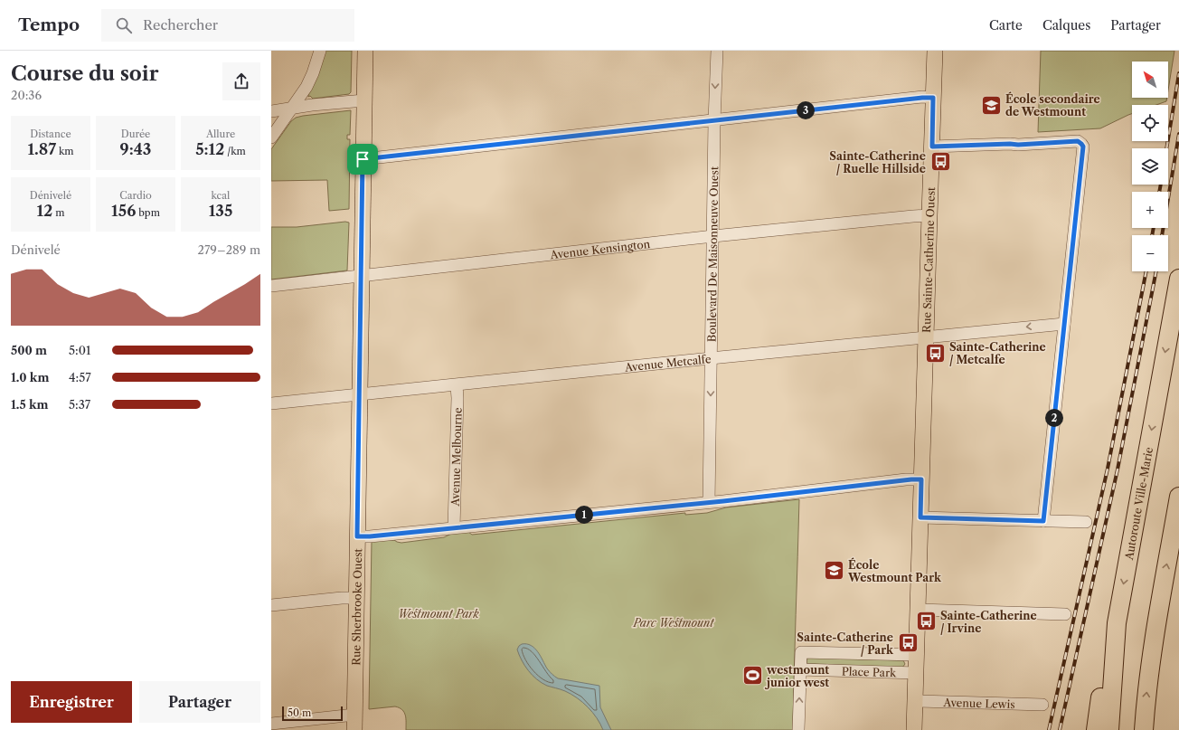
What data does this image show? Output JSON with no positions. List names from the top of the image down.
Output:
{
  "streets": {
    "highway": ["Autoroute Ville-Marie"],
    "main road": ["Rue Sainte-Catherine Ouest", "Rue Sherbrooke Ouest"],
    "street": [
      "Avenue Kensington",
      "Boulevard De Maisonneuve Ouest",
      "Avenue Metcalfe",
      "Avenue Melbourne",
      "Place Park",
      "Avenue Lewis"
    ]
  },
  "crossings": [
    ["Avenue Kensington", "Boulevard De Maisonneuve Ouest"],
    ["Avenue Kensington", "Rue Sainte-Catherine Ouest"],
    ["Avenue Kensington", "Rue Sherbrooke Ouest"],
    ["Boulevard De Maisonneuve Ouest", "Avenue Metcalfe"],
    ["Rue Sainte-Catherine Ouest", "Avenue Metcalfe"],
    ["Rue Sainte-Catherine Ouest", "Place Park"],
    ["Rue Sainte-Catherine Ouest", "Avenue Lewis"],
    ["Avenue Metcalfe", "Avenue Melbourne"],
    ["Avenue Metcalfe", "Rue Sherbrooke Ouest"]
  ],
  "one_way": ["Boulevard De Maisonneuve Ouest"],
  "parks": ["Westmount Park", "Parc Westmount"],
  "places": {
    "school or university": ["École secondaire de Westmount", "École Westmount Park"],
    "bus stop": [
      "Sainte-Catherine / Ruelle Hillside",
      "Sainte-Catherine / Metcalfe",
      "Sainte-Catherine / Irvine",
      "Sainte-Catherine / Park"
    ],
    "sports": ["westmount junior west"]
  },
  "scale_bar": "50 m",
  "north": "top left",
  "page": {
    "header": "Tempo",
    "search": "Rechercher",
    "nav": ["Carte", "Calques", "Partager"],
    "heading": ["Course du soir", "20:36"],
    "map_buttons": ["+", "−"],
    "pins": ["3", "2", "1"],
    "stats": [
      ["Distance", "1.87 km"],
      ["Durée", "9:43"],
      ["Allure", "5:12 /km"],
      ["Dénivelé", "12 m"],
      ["Cardio", "156 bpm"],
      ["kcal", "135"]
    ],
    "chart": ["Dénivelé", "279–289 m"],
    "list": [
      {
        "name": "500 m",
        "note": "5:01"
      },
      {
        "name": "1.0 km",
        "note": "4:57"
      },
      {
        "name": "1.5 km",
        "note": "5:37"
      }
    ],
    "buttons": ["Enregistrer", "Partager"],
    "scale": "50 m"
  }
}
